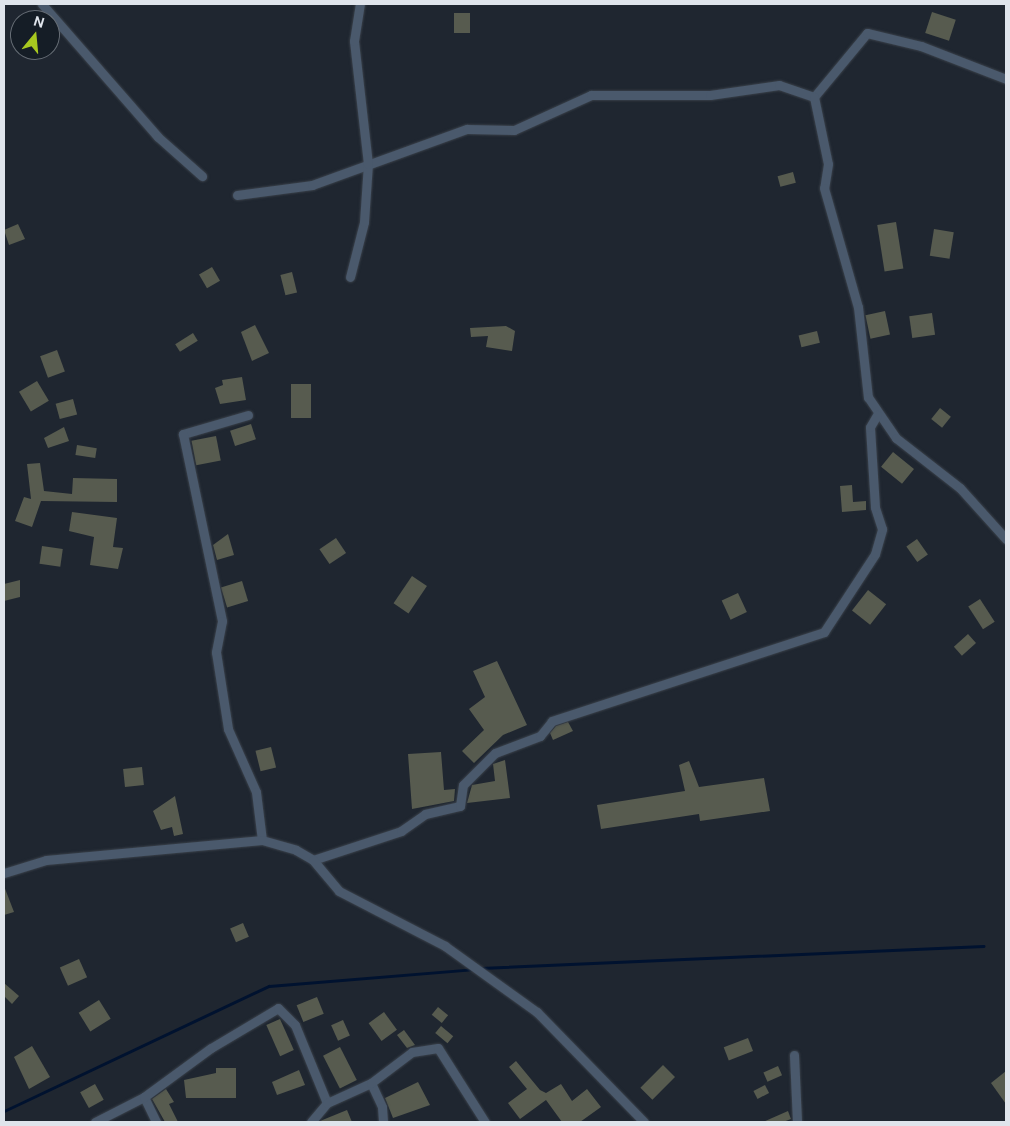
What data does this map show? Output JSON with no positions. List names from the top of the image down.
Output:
{
  "north": "top"
}
